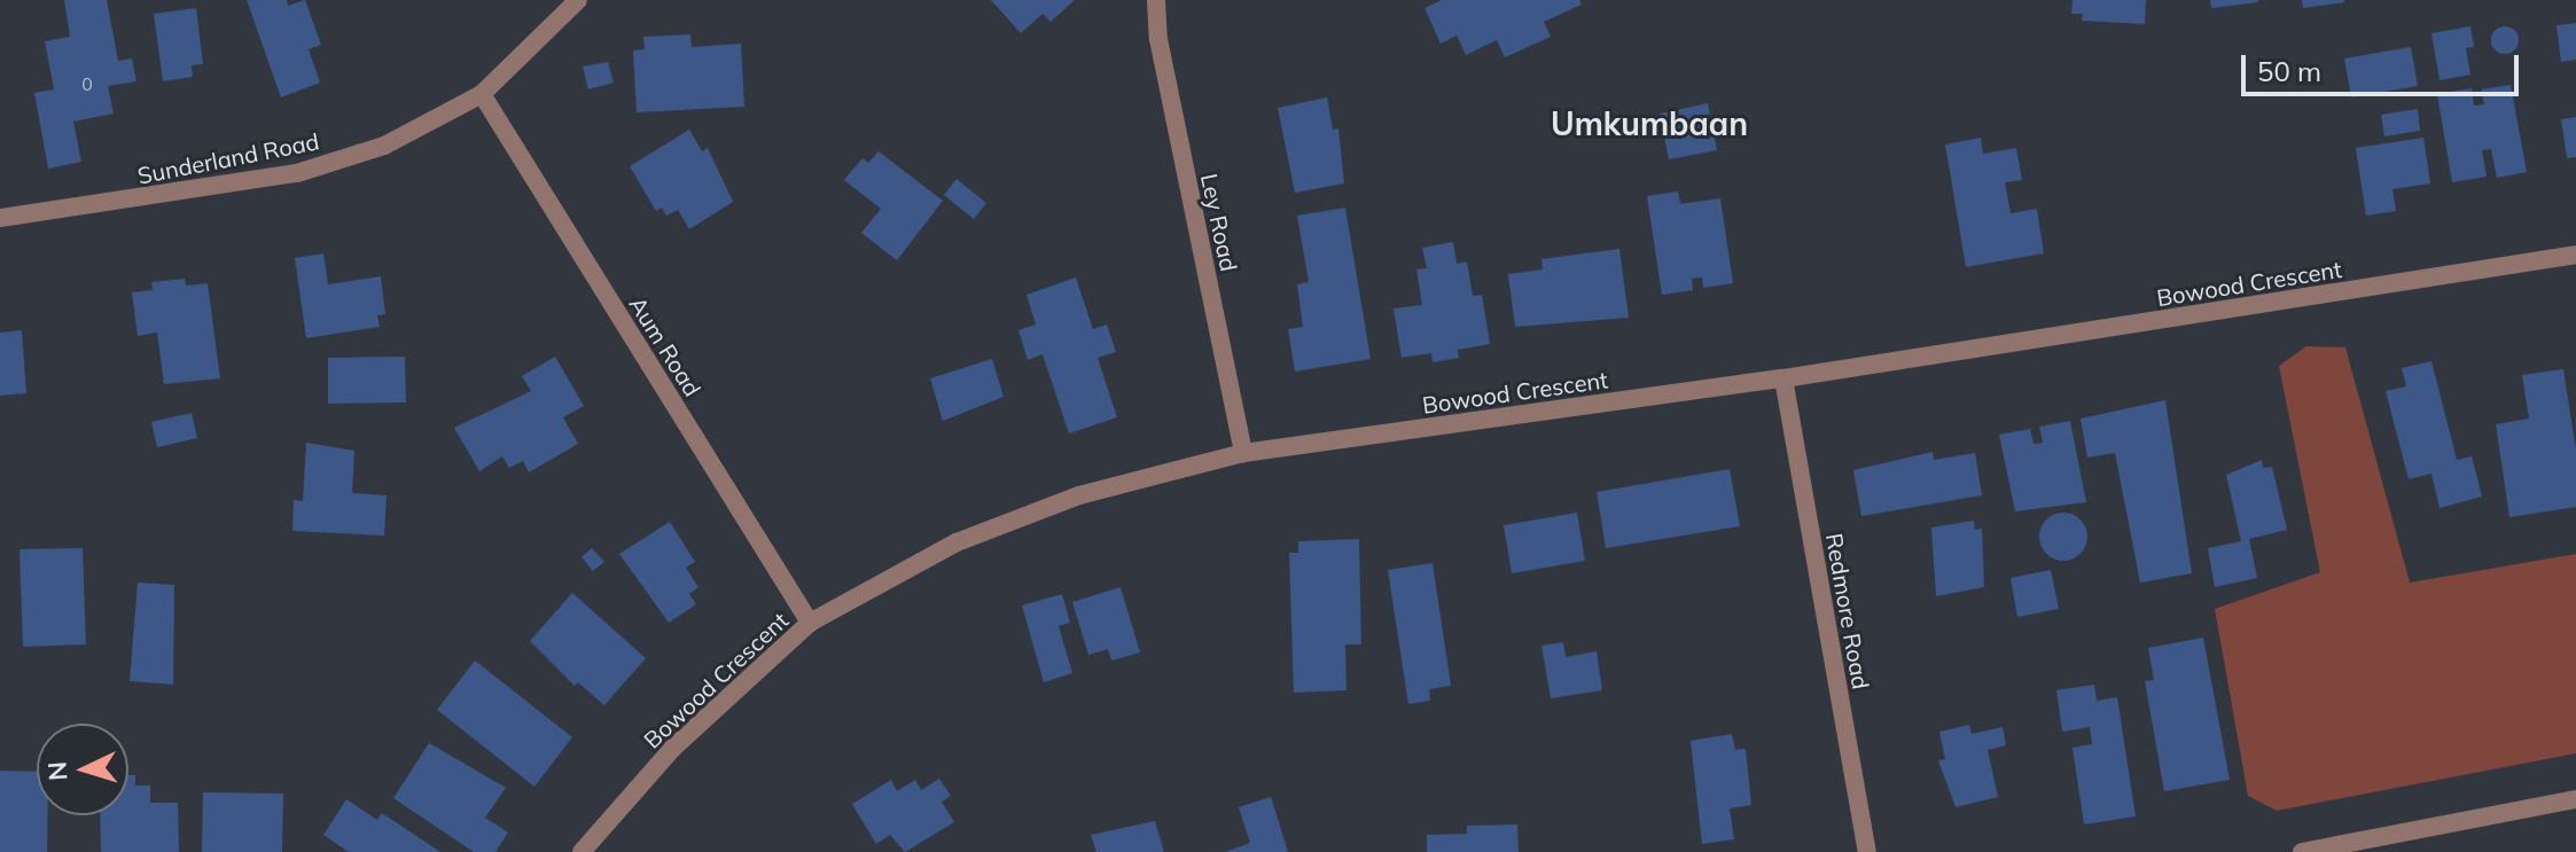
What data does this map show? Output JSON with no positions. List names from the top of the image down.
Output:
{
  "streets": {
    "street": [
      "Sunderland Road",
      "Ley Road",
      "Bowood Crescent",
      "Aum Road",
      "Redmore Road"
    ]
  },
  "crossings": [
    ["Sunderland Road", "Aum Road"],
    ["Ley Road", "Bowood Crescent"],
    ["Bowood Crescent", "Aum Road"],
    ["Bowood Crescent", "Redmore Road"]
  ],
  "districts": ["Umkumbaan"],
  "house_numbers": ["0"],
  "scale_bar": "50 m",
  "north": "left"
}
